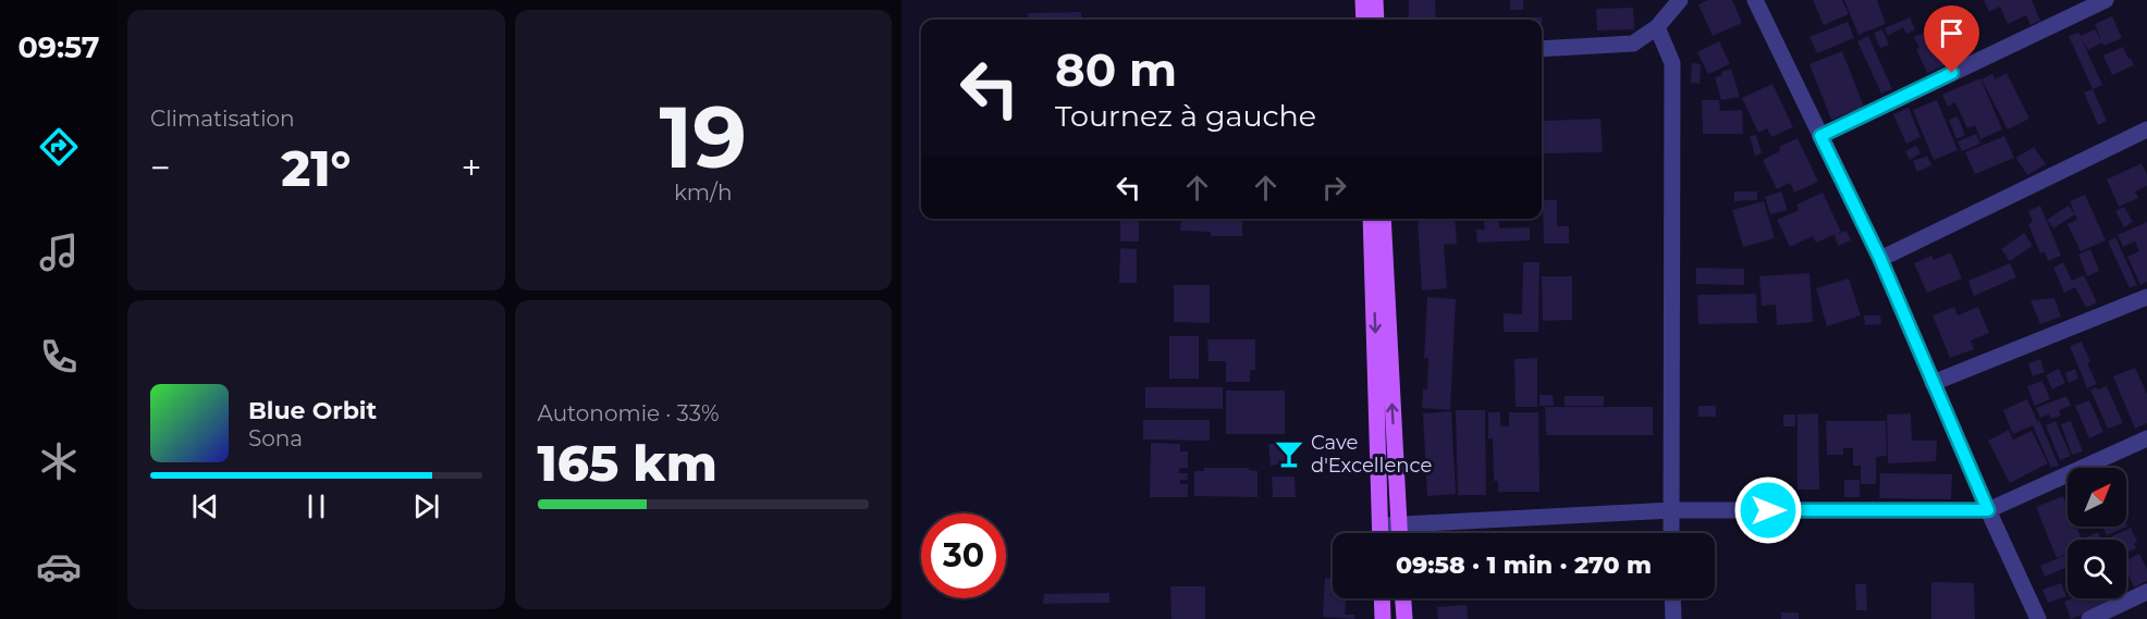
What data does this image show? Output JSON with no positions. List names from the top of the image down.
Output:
{
  "places": {
    "bar": ["Cave d'Excellence"]
  },
  "north": "top right",
  "page": {
    "tabs": "09:57",
    "tile": [
      "Climatisation",
      ["19", "km/h"],
      ["Autonomie · 33%", "165 km"]
    ],
    "turn": ["80 m", "Tournez à gauche"],
    "heat": ["−", "21°", "+"],
    "song": ["Blue Orbit", "Sona"],
    "limit": "30",
    "trip": "09:58 · 1 min · 270 m"
  }
}
